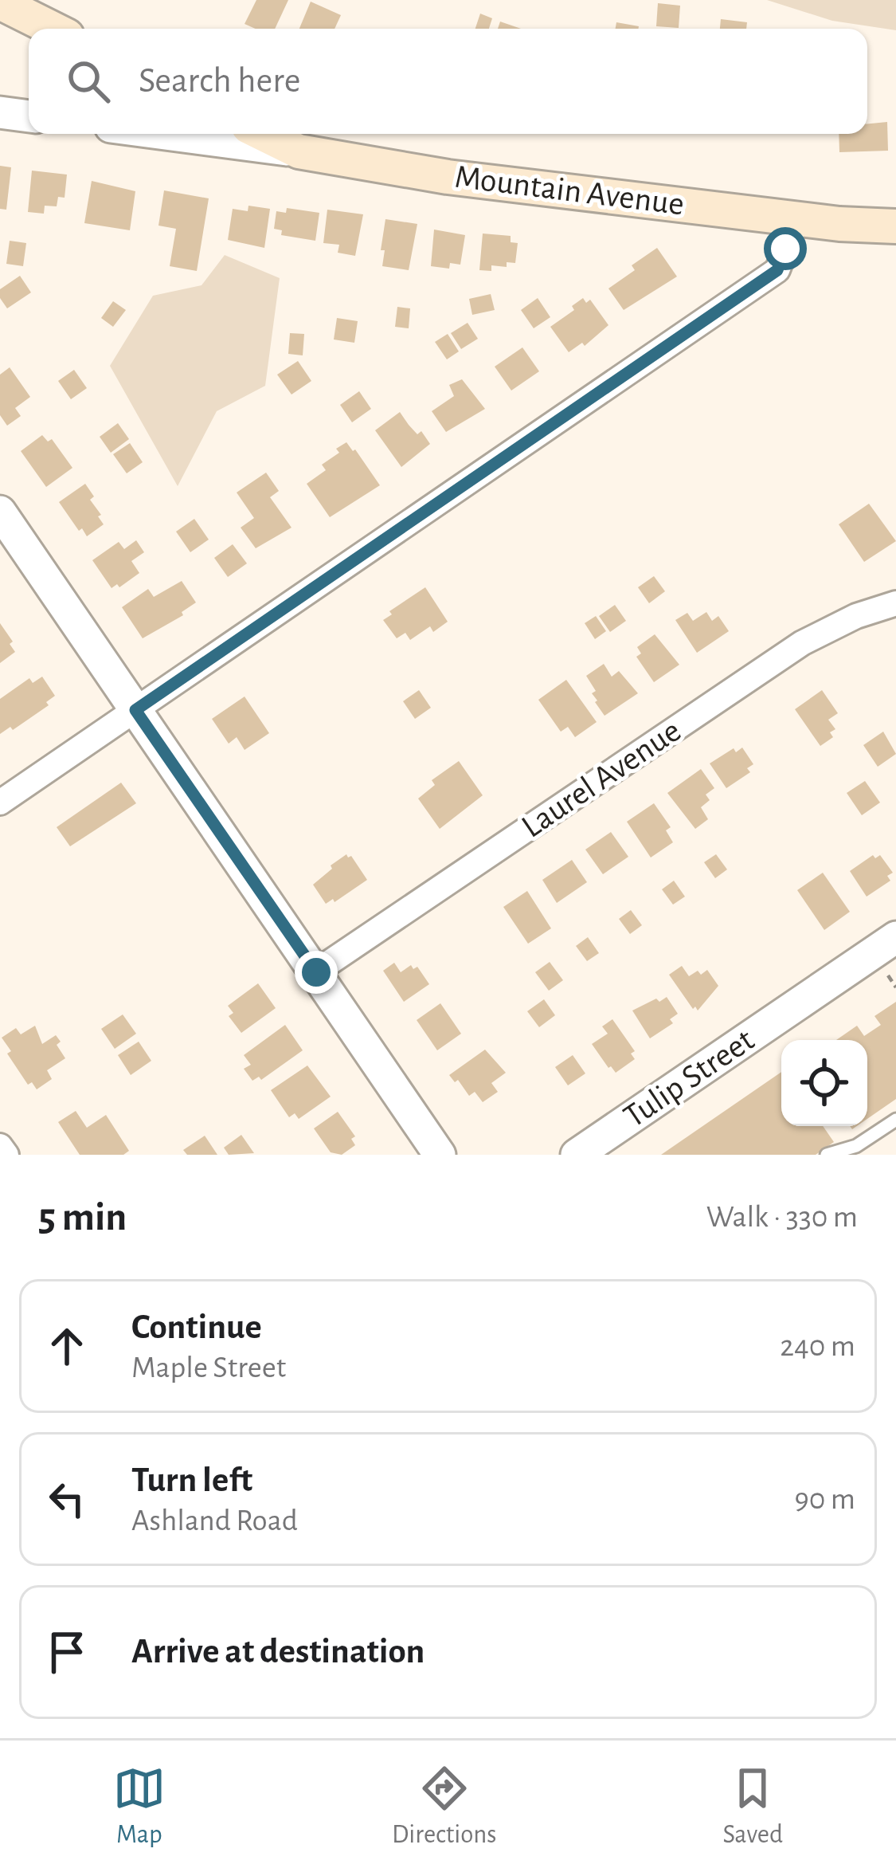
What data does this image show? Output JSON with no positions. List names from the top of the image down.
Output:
{
  "streets": {
    "main road": ["Mountain Avenue"],
    "street": ["Laurel Avenue", "Tulip Street"]
  },
  "page": {
    "search": "Search here",
    "heading": ["5 min", "Walk · 330 m"],
    "list": [
      ["Continue", "Maple Street", "240 m"],
      ["Turn left", "Ashland Road", "90 m"],
      "Arrive at destination"
    ],
    "nav": ["Map", "Directions", "Saved"]
  }
}
